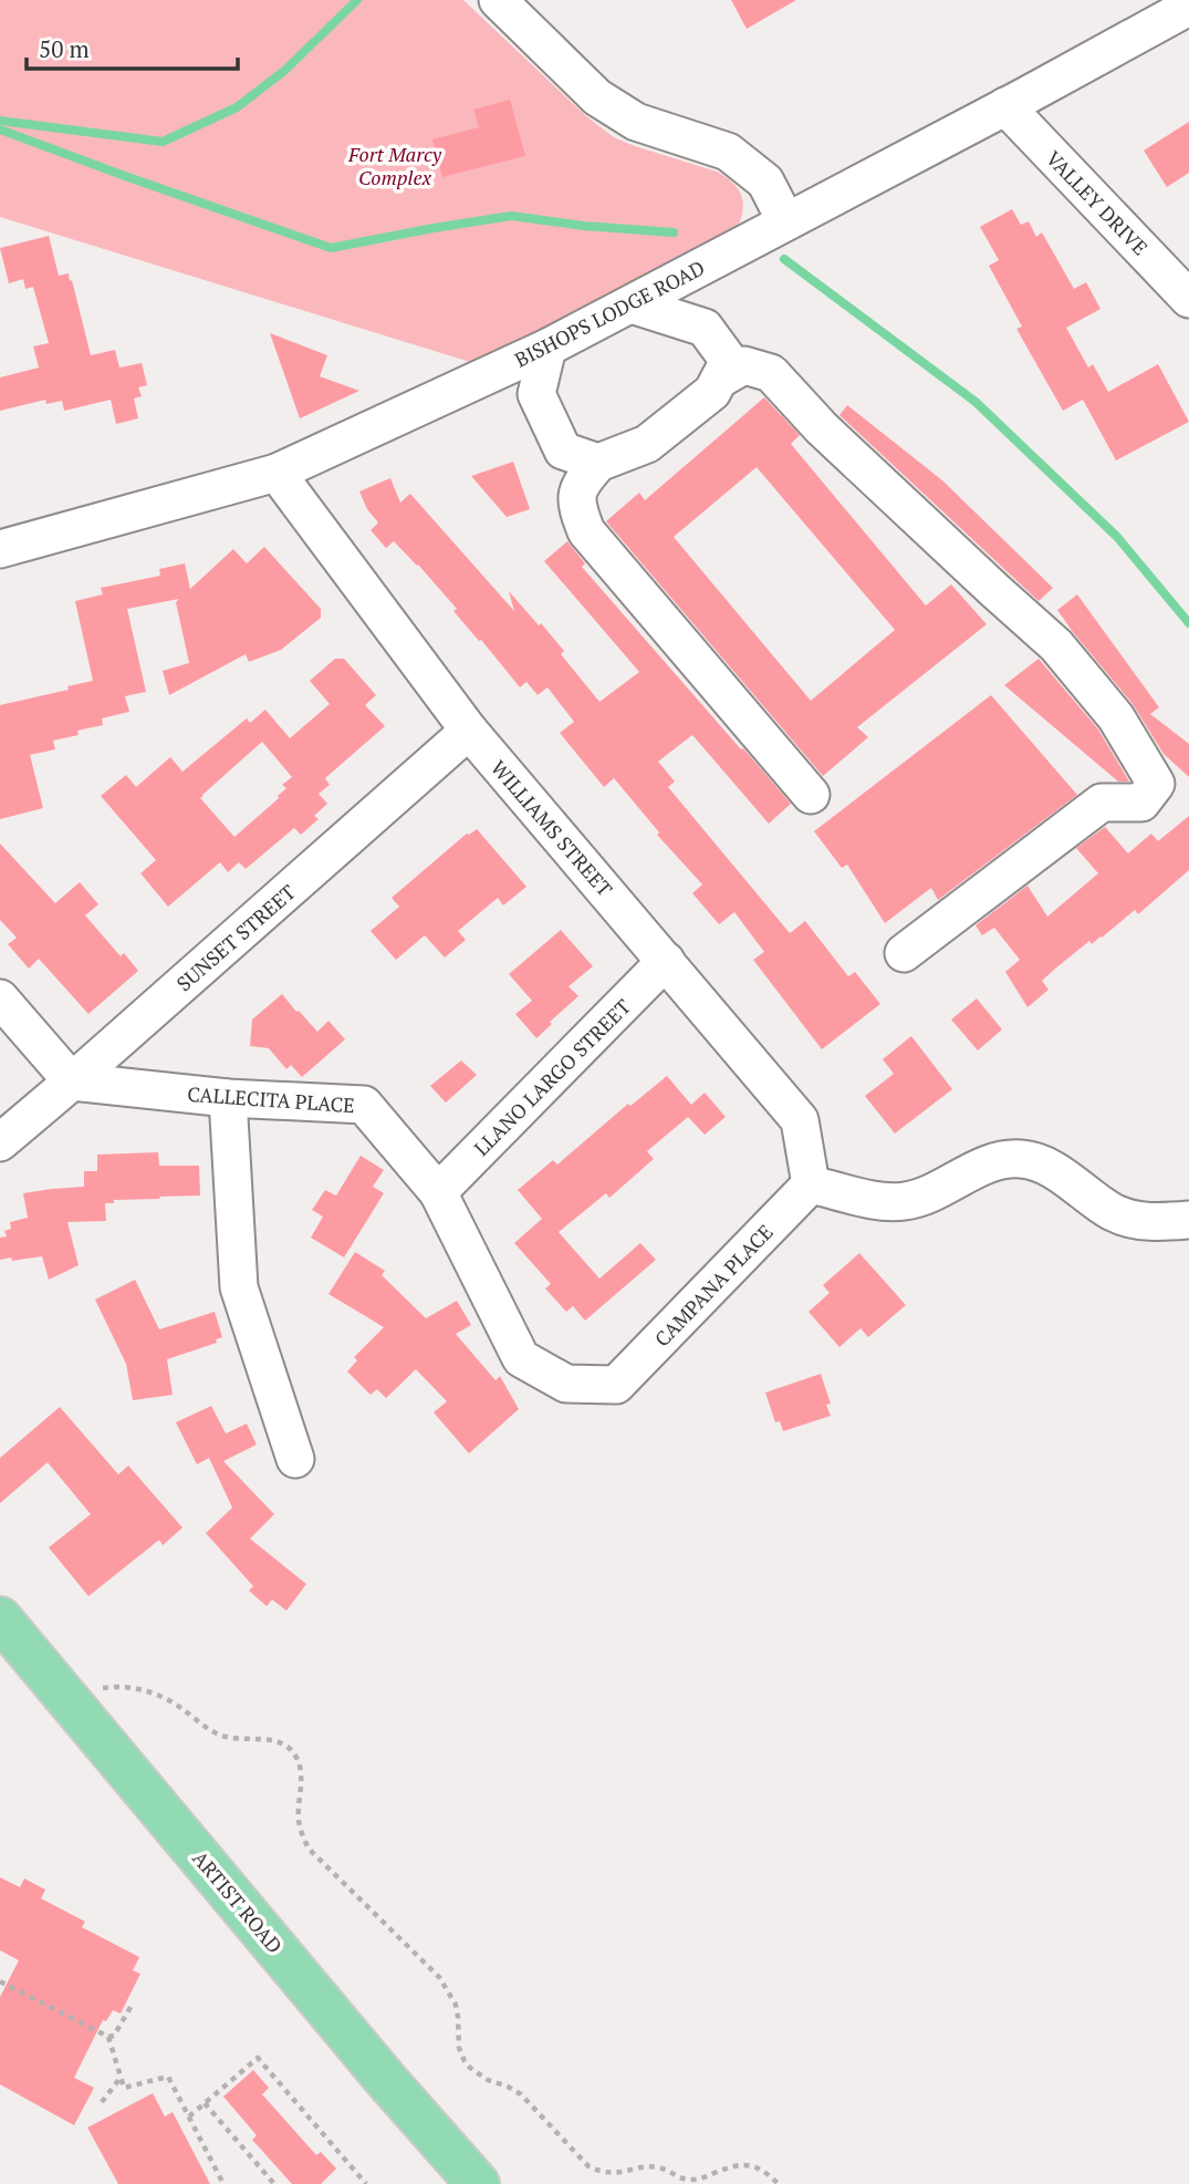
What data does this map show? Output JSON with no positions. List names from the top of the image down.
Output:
{
  "streets": {
    "main road": ["ARTIST ROAD"],
    "street": [
      "VALLEY DRIVE",
      "BISHOPS LODGE ROAD",
      "WILLIAMS STREET",
      "SUNSET STREET",
      "LLANO LARGO STREET",
      "CALLECITA PLACE",
      "CAMPANA PLACE"
    ]
  },
  "crossings": [
    ["VALLEY DRIVE", "BISHOPS LODGE ROAD"],
    ["BISHOPS LODGE ROAD", "WILLIAMS STREET"],
    ["WILLIAMS STREET", "SUNSET STREET"],
    ["WILLIAMS STREET", "LLANO LARGO STREET"],
    ["WILLIAMS STREET", "CAMPANA PLACE"],
    ["SUNSET STREET", "CALLECITA PLACE"],
    ["LLANO LARGO STREET", "CALLECITA PLACE"],
    ["CALLECITA PLACE", "CAMPANA PLACE"]
  ],
  "parks": ["Fort Marcy Complex"],
  "scale_bar": "50 m"
}
